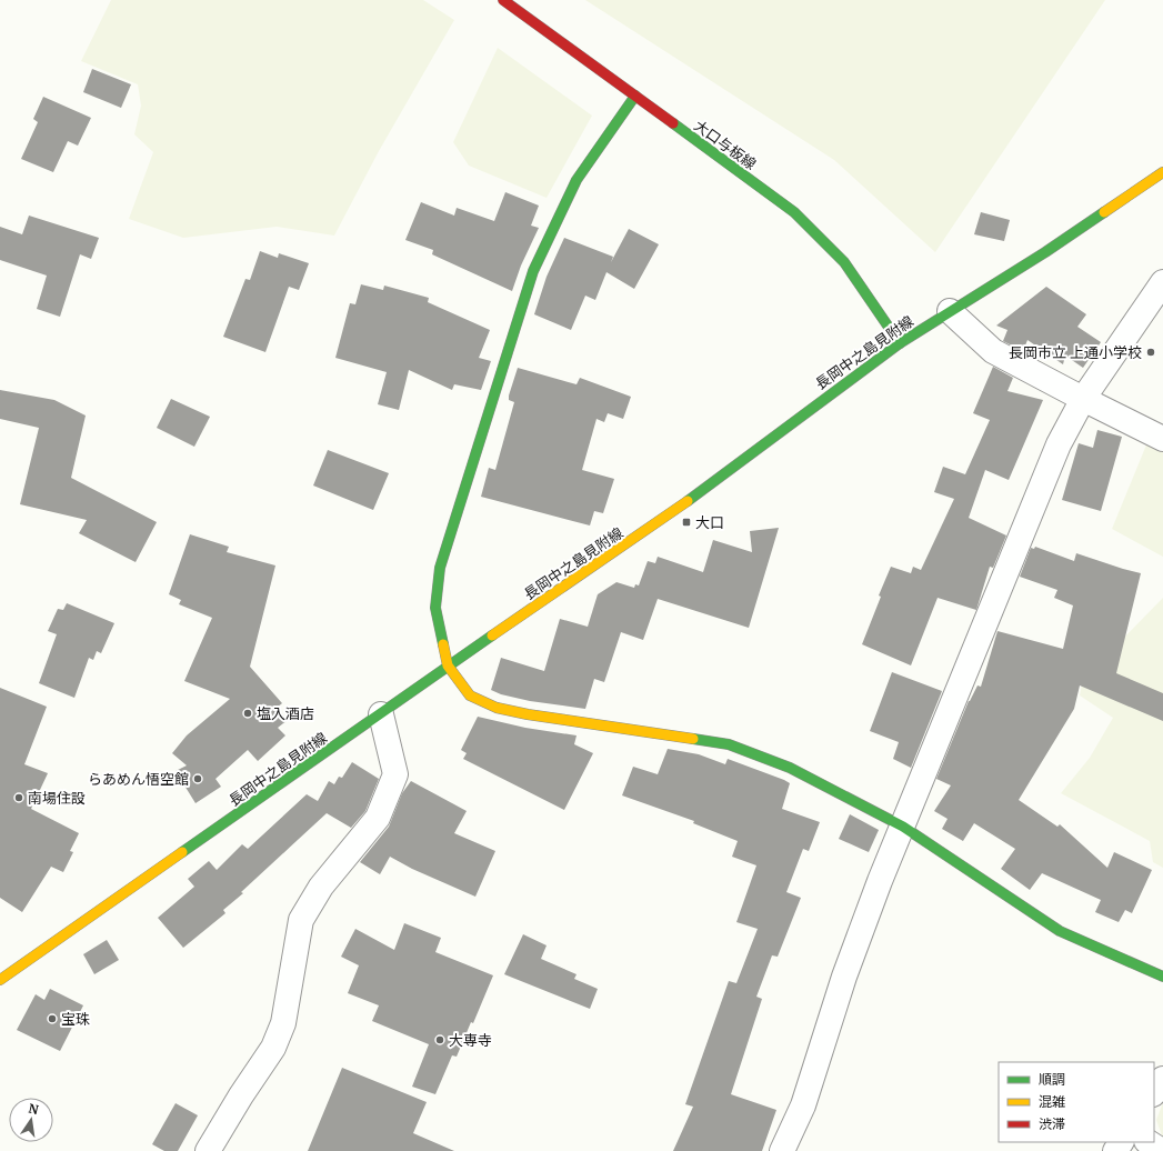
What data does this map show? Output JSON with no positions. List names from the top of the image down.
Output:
{
  "streets": {
    "main road": ["大口与板線", "長岡中之島見附線"]
  },
  "crossings": [
    ["大口与板線", "長岡中之島見附線"]
  ],
  "places": {
    "other": [
      "長岡市立 上通小学校",
      "塩入酒店",
      "らあめん悟空館",
      "南場住設",
      "宝珠",
      "大専寺"
    ],
    "transit": ["大口"]
  },
  "legend": ["順調", "混雑", "渋滞"],
  "north": "top"
}
